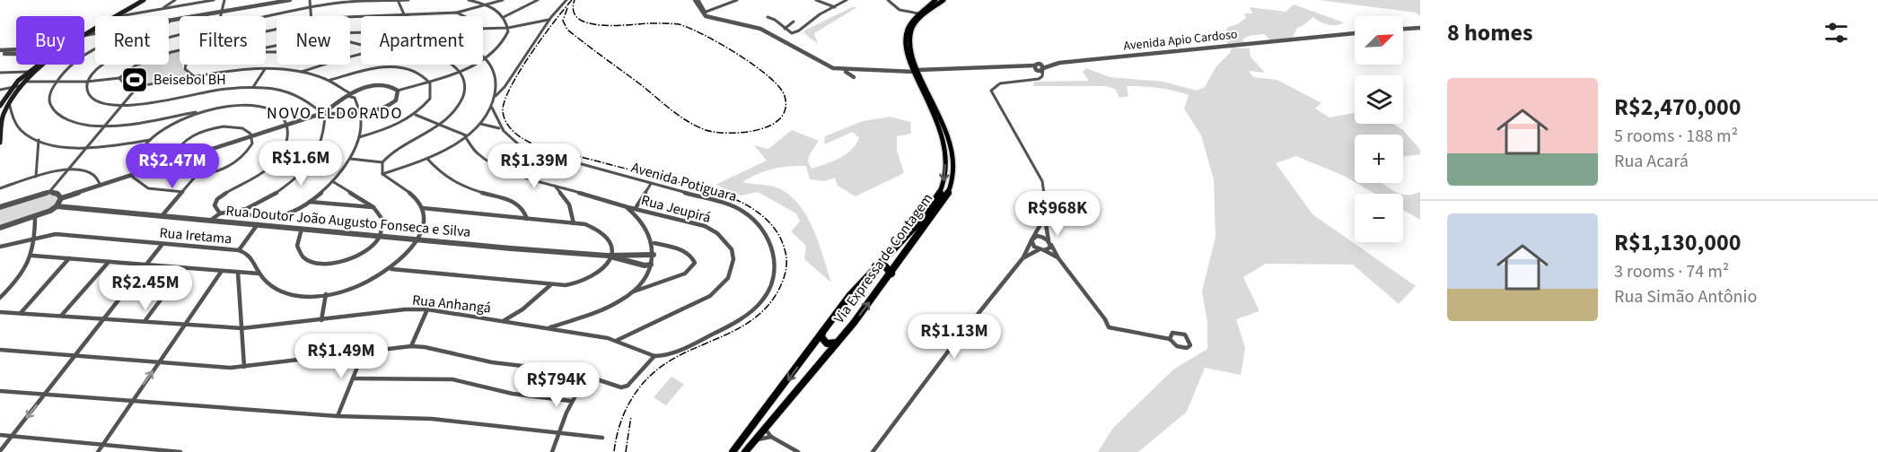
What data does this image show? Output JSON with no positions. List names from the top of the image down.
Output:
{
  "streets": {
    "highway": ["Via Expressa de Contagem"],
    "street": [
      "Avenida Apio Cardoso",
      "Avenida Potiguara",
      "Rua Jeupirá",
      "Rua Doutor João Augusto Fonseca e Silva",
      "Rua Iretama",
      "Rua Anhangá"
    ]
  },
  "crossings": [
    ["Avenida Apio Cardoso", "Via Expressa de Contagem"],
    ["Avenida Potiguara", "Rua Anhangá"],
    ["Rua Jeupirá", "Rua Anhangá"],
    ["Rua Doutor João Augusto Fonseca e Silva", "Rua Iretama"]
  ],
  "districts": ["NOVO ELDORADO"],
  "places": {
    "sports": ["Beisebol BH"]
  },
  "north": "top right",
  "page": {
    "heading": "8 homes",
    "map_buttons": ["+", "−"],
    "chip": [
      "Buy",
      "Rent",
      "Filters",
      "New",
      "Apartment"
    ],
    "list": [
      {
        "name": "R$2,470,000",
        "note": "5 rooms · 188 m² · Rua Acará"
      },
      {
        "name": "R$1,130,000",
        "note": "3 rooms · 74 m² · Rua Simão Antônio"
      }
    ],
    "price": [
      "R$1.6M",
      "R$2.47M",
      "R$1.39M",
      "R$968K",
      "R$2.45M",
      "R$1.13M",
      "R$1.49M",
      "R$794K"
    ]
  }
}
